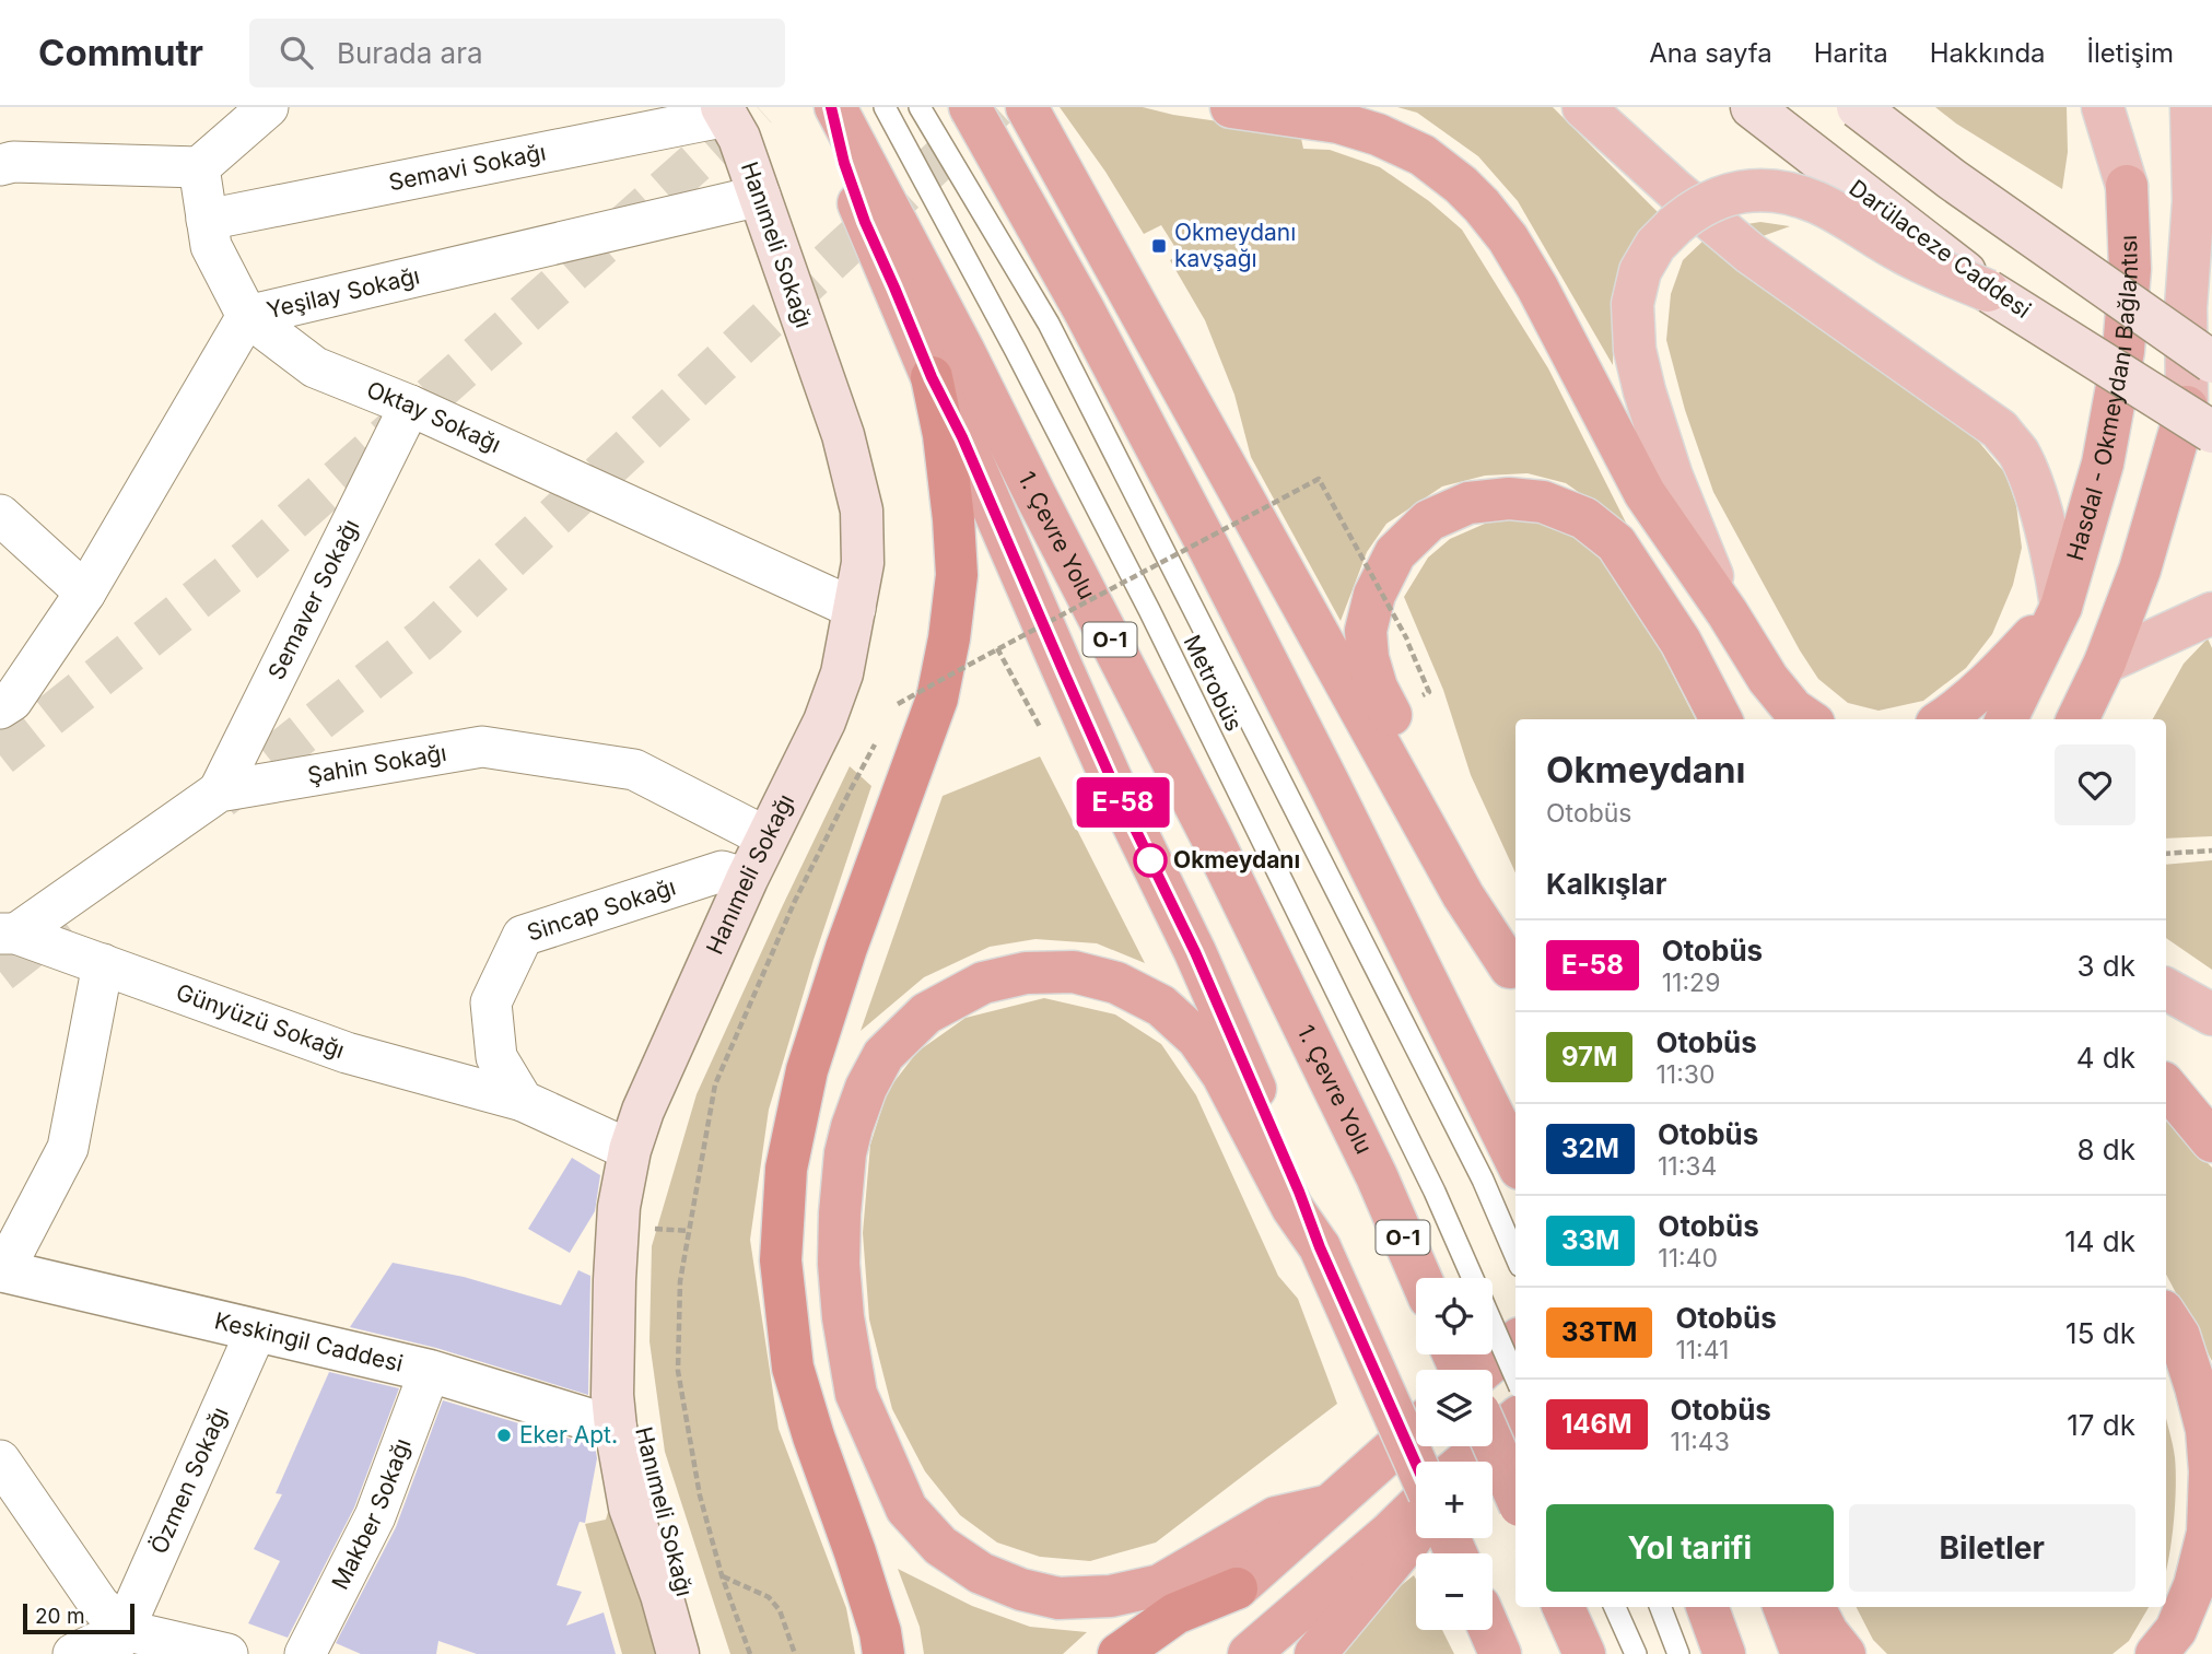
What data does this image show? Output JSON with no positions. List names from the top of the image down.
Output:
{
  "streets": {
    "highway": ["Hasdal - Okmeydanı Bağlantısı", "1. Çevre Yolu", "O-1"],
    "main road": ["Hanımeli Sokağı", "Darülaceze Caddesi"],
    "street": [
      "Semavi Sokağı",
      "Yeşilay Sokağı",
      "Oktay Sokağı",
      "Semaver Sokağı",
      "Şahin Sokağı",
      "Sincap Sokağı",
      "Günyüzü Sokağı",
      "Keskingil Caddesi",
      "Özmen Sokağı",
      "Makber Sokağı"
    ],
    "lane": ["Metrobüs"]
  },
  "crossings": [
    ["Semavi Sokağı", "Hanımeli Sokağı"],
    ["Semavi Sokağı", "Oktay Sokağı"],
    ["Hanımeli Sokağı", "Yeşilay Sokağı"],
    ["Hanımeli Sokağı", "Oktay Sokağı"],
    ["Hanımeli Sokağı", "Şahin Sokağı"],
    ["Hanımeli Sokağı", "Sincap Sokağı"],
    ["Hanımeli Sokağı", "Keskingil Caddesi"],
    ["Yeşilay Sokağı", "Oktay Sokağı"],
    ["Oktay Sokağı", "Semaver Sokağı"],
    ["Semaver Sokağı", "Şahin Sokağı"],
    ["Şahin Sokağı", "Günyüzü Sokağı"],
    ["Sincap Sokağı", "Günyüzü Sokağı"],
    ["Keskingil Caddesi", "Özmen Sokağı"],
    ["Keskingil Caddesi", "Makber Sokağı"]
  ],
  "places": {
    "transit": ["Okmeydanı kavşağı"],
    "other": ["Okmeydanı", "Eker Apt."]
  },
  "lines": ["bus line E-58"],
  "scale_bar": "20 m",
  "page": {
    "header": "Commutr",
    "search": "Burada ara",
    "nav": [
      "Ana sayfa",
      "Harita",
      "Hakkında",
      "İletişim"
    ],
    "on_map": "E-58",
    "heading": [
      ["Okmeydanı", "Otobüs"],
      "Kalkışlar"
    ],
    "list": [
      {
        "mark": "E-58",
        "name": "Otobüs",
        "note": "11:29",
        "value": "3 dk"
      },
      {
        "mark": "97M",
        "name": "Otobüs",
        "note": "11:30",
        "value": "4 dk"
      },
      {
        "mark": "32M",
        "name": "Otobüs",
        "note": "11:34",
        "value": "8 dk"
      },
      {
        "mark": "33M",
        "name": "Otobüs",
        "note": "11:40",
        "value": "14 dk"
      },
      {
        "mark": "33TM",
        "name": "Otobüs",
        "note": "11:41",
        "value": "15 dk"
      },
      {
        "mark": "146M",
        "name": "Otobüs",
        "note": "11:43",
        "value": "17 dk"
      }
    ],
    "map_buttons": ["+", "−"],
    "buttons": ["Yol tarifi", "Biletler"],
    "scale": "20 m"
  }
}
